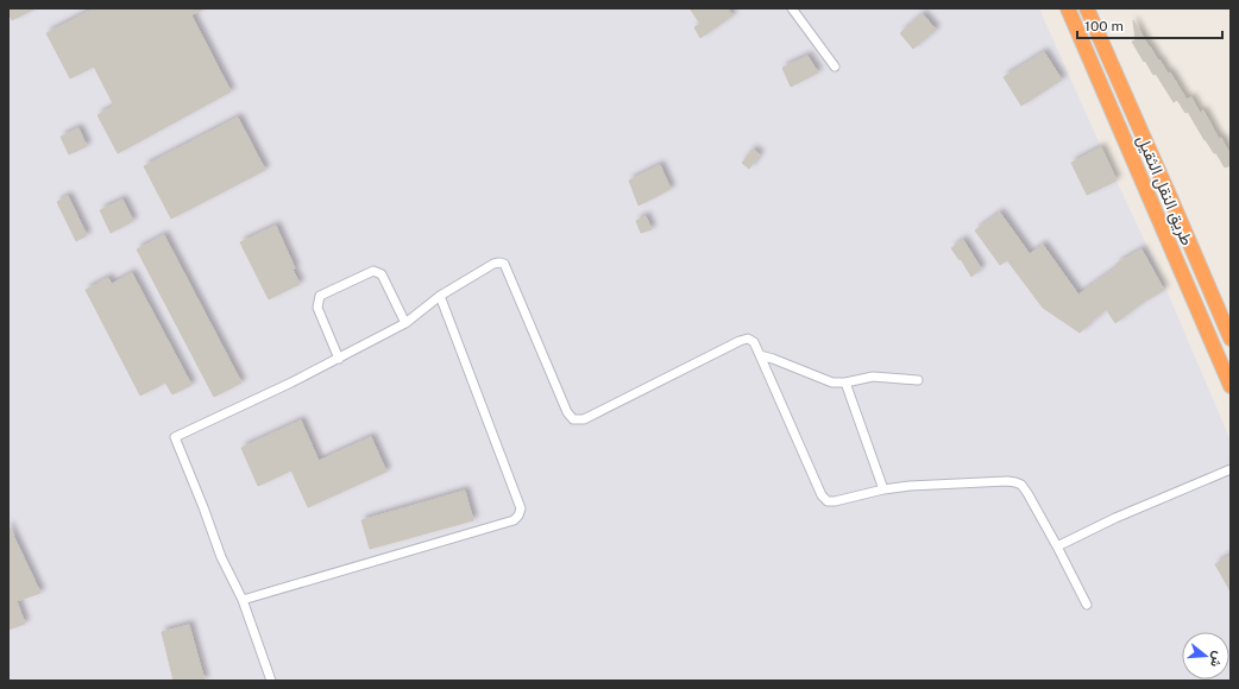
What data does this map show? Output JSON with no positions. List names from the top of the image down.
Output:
{
  "streets": {
    "highway": ["طريق النقل الثقيل"]
  },
  "scale_bar": "100 m",
  "north": "right"
}
